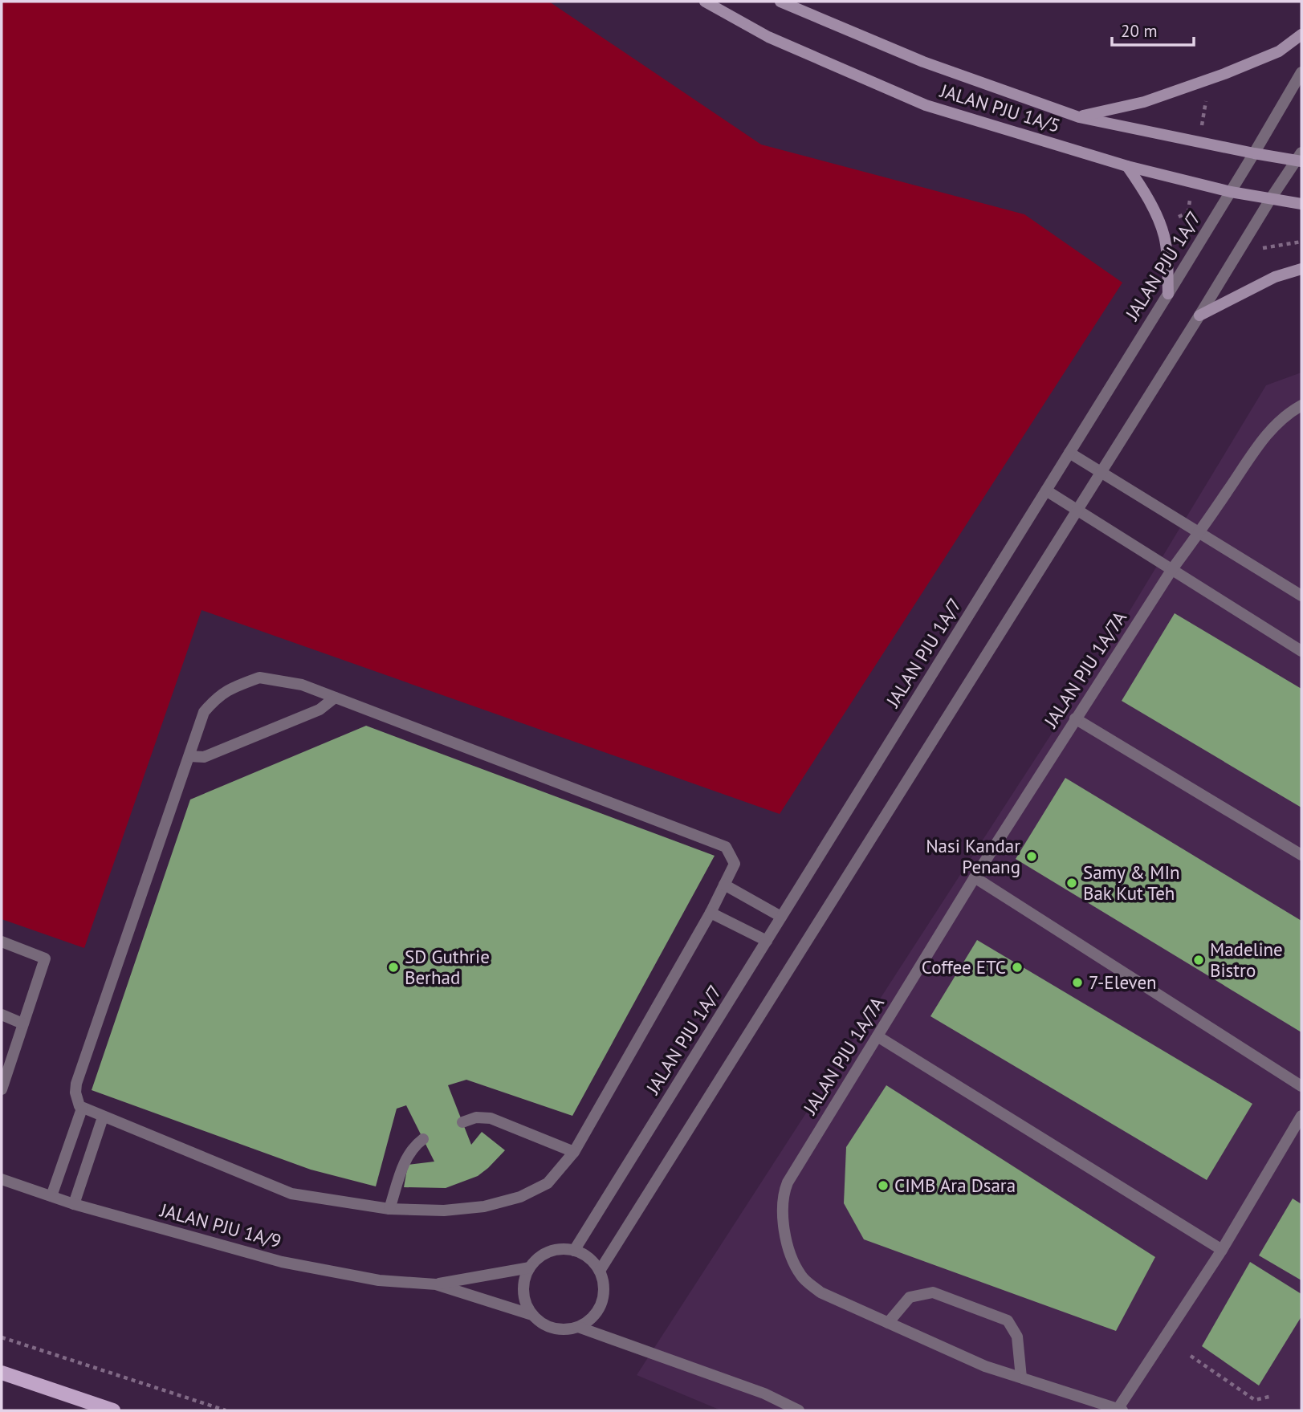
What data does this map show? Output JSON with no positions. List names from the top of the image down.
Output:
{
  "streets": {
    "street": [
      "JALAN PJU 1A/5",
      "JALAN PJU 1A/7",
      "JALAN PJU 1A/7A",
      "JALAN PJU 1A/9"
    ]
  },
  "crossings": [
    ["JALAN PJU 1A/5", "JALAN PJU 1A/7"],
    ["JALAN PJU 1A/7", "JALAN PJU 1A/9"]
  ],
  "places": [
    "Nasi Kandar Penang",
    "Samy & MIn Bak Kut Teh",
    "Madeline Bistro",
    "SD Guthrie Berhad",
    "Coffee ETC",
    "7-Eleven",
    "CIMB Ara Dsara"
  ],
  "scale_bar": "20 m"
}
